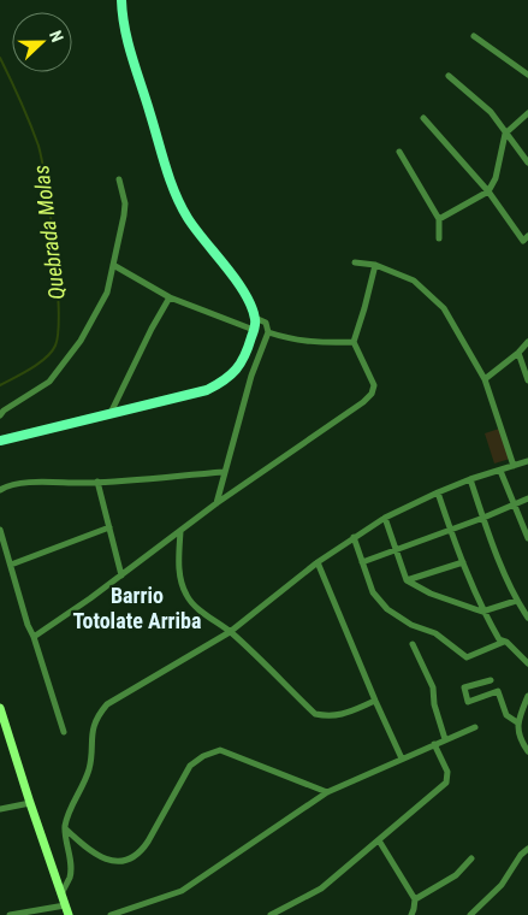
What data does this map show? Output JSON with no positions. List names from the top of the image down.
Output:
{
  "districts": ["Barrio Totolate Arriba"],
  "water": ["Quebrada Molas"],
  "north": "right"
}
